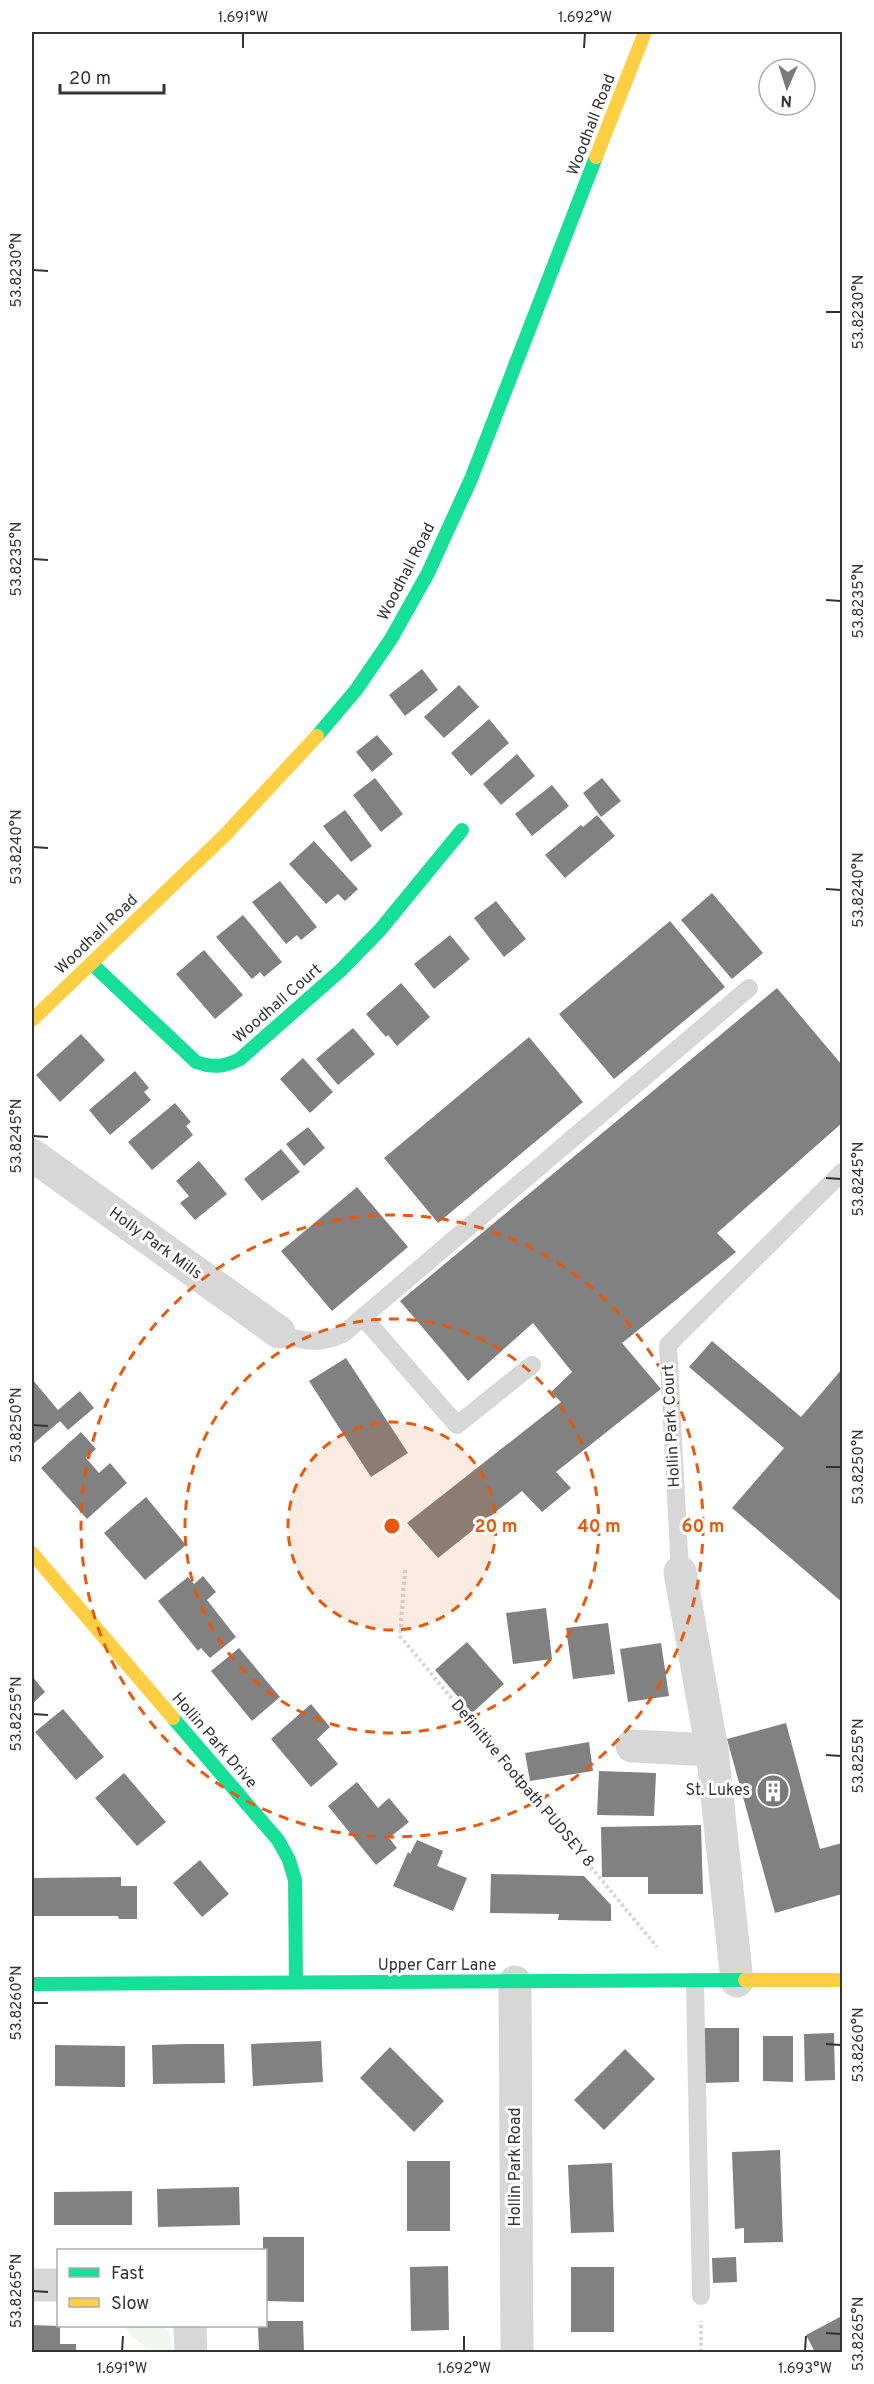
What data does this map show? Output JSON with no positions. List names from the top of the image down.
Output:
{
  "streets": {
    "street": [
      "Woodhall Road",
      "Woodhall Court",
      "Holly Park Mills",
      "Hollin Park Court",
      "Hollin Park Drive",
      "Upper Carr Lane",
      "Hollin Park Road"
    ],
    "path": ["Definitive Footpath PUDSEY 8"]
  },
  "crossings": [
    ["Woodhall Road", "Woodhall Court"],
    ["Hollin Park Court", "Upper Carr Lane"],
    ["Hollin Park Drive", "Upper Carr Lane"],
    ["Definitive Footpath PUDSEY 8", "Upper Carr Lane"],
    ["Upper Carr Lane", "Hollin Park Road"]
  ],
  "places": {
    "building": ["St. Lukes"]
  },
  "legend": ["Fast", "Slow"],
  "scale_bar": "20 m",
  "north": "bottom",
  "coordinates": [
    "1.691°W",
    "1.692°W",
    "53.8230°N",
    "53.8235°N",
    "53.8240°N",
    "53.8245°N",
    "53.8250°N",
    "53.8255°N",
    "53.8260°N",
    "53.8265°N",
    "1.693°W"
  ],
  "rings": ["20 m", "40 m", "60 m"]
}
